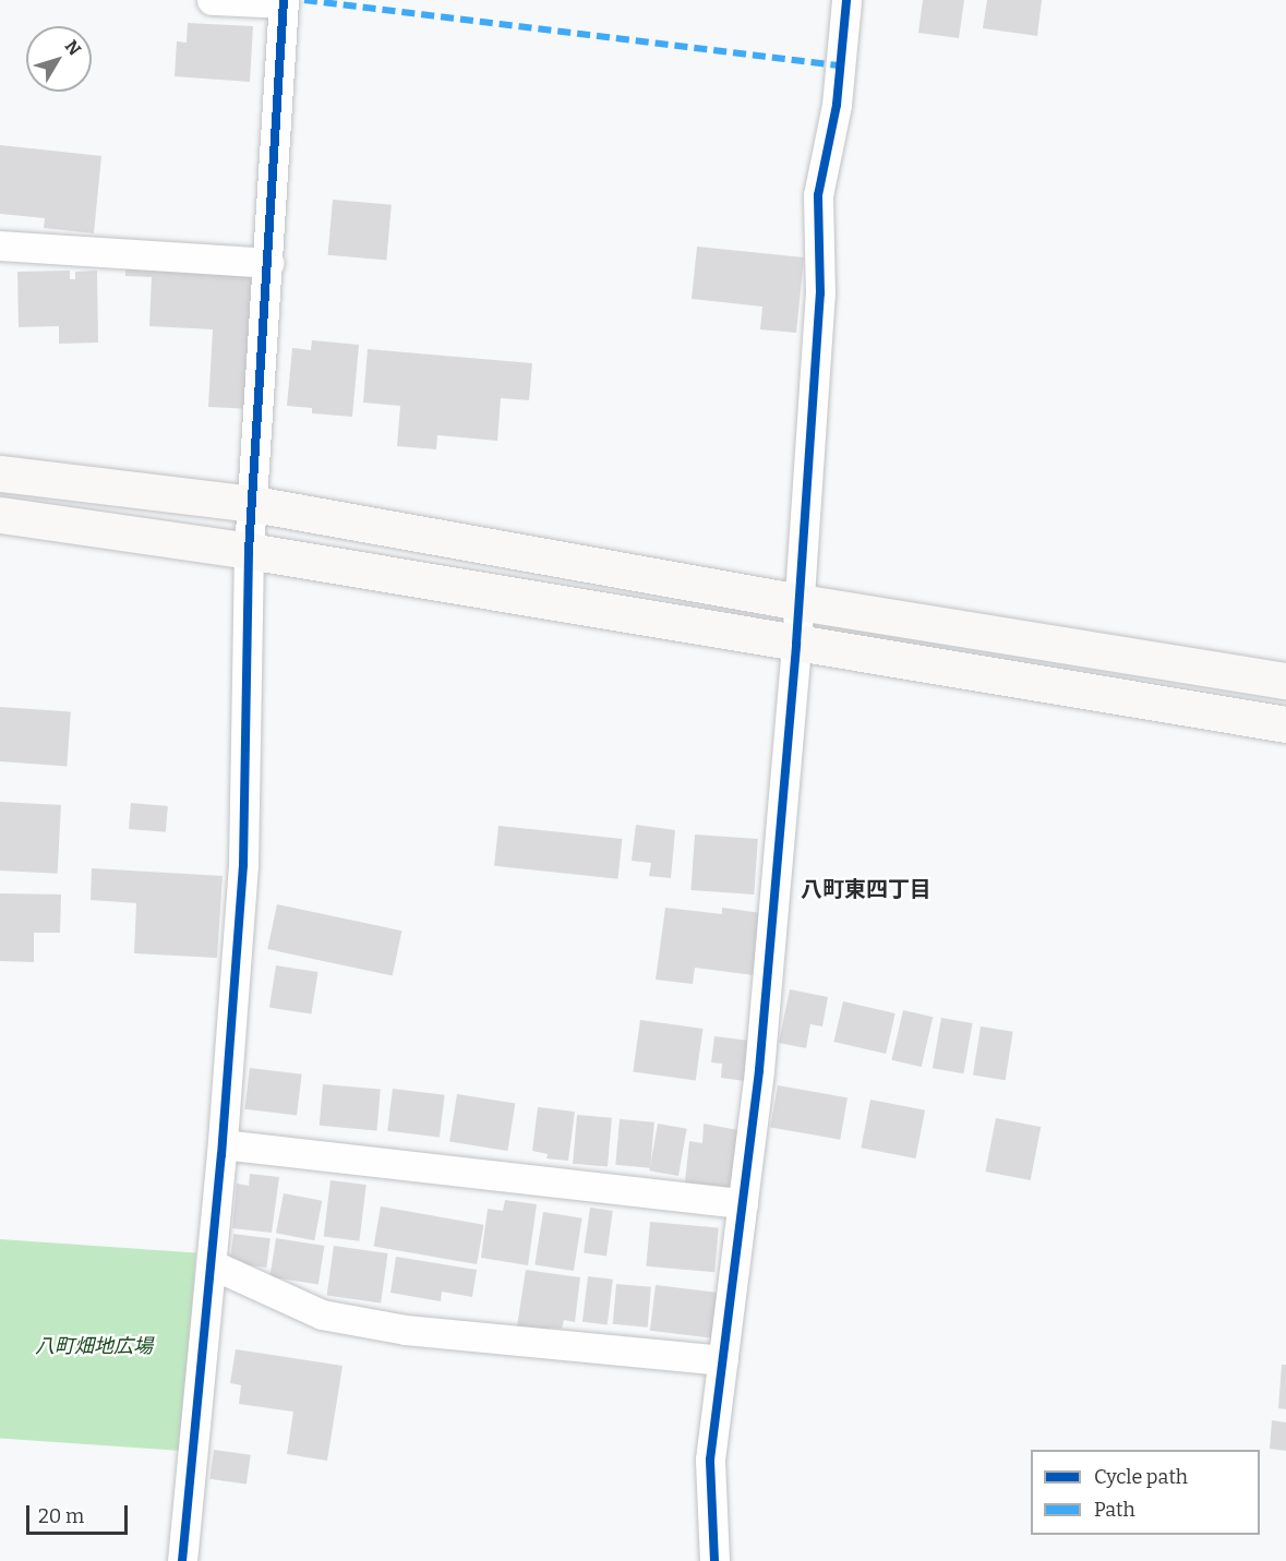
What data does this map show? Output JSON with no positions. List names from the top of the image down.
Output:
{
  "districts": ["八町東四丁目"],
  "parks": ["八町畑地広場"],
  "legend": ["Cycle path", "Path"],
  "scale_bar": "20 m",
  "north": "top right"
}
